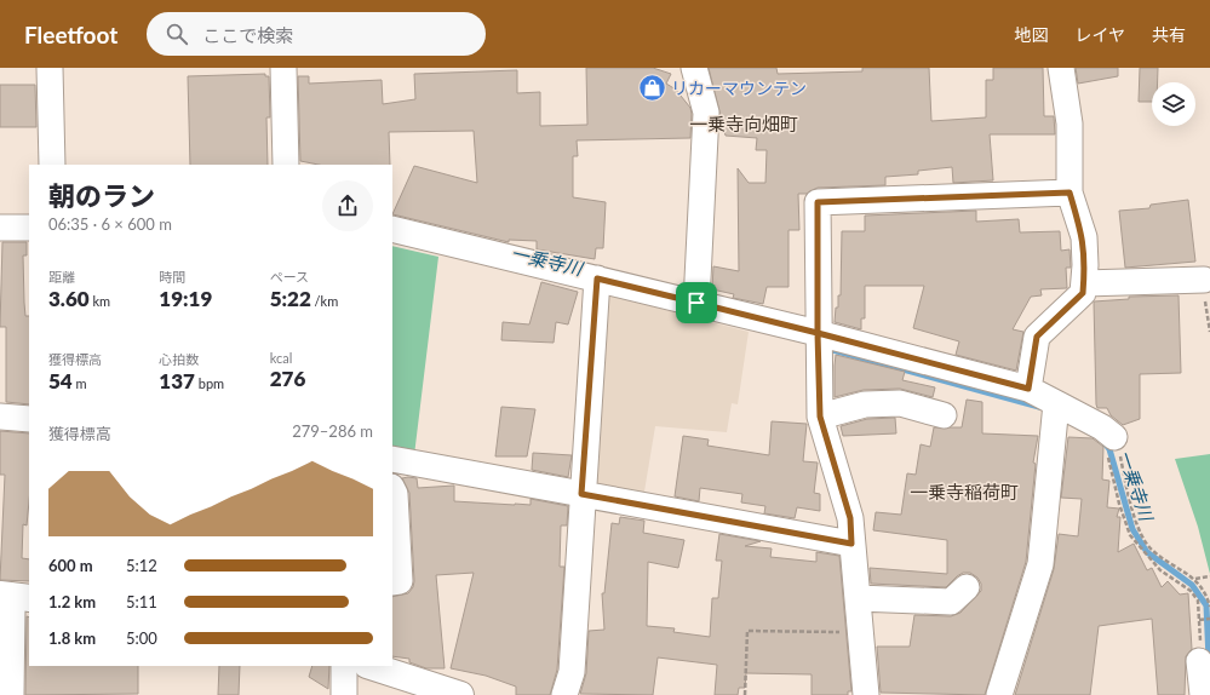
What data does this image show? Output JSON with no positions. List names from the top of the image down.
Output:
{
  "districts": ["一乗寺向畑町", "一乗寺稲荷町"],
  "water": ["一乗寺川"],
  "places": {
    "shop": ["リカーマウンテン"]
  },
  "page": {
    "header": "Fleetfoot",
    "search": "ここで検索",
    "nav": ["地図", "レイヤ", "共有"],
    "heading": ["朝のラン", "06:35 · 6 × 600 m"],
    "stats": [
      ["距離", "3.60 km"],
      ["時間", "19:19"],
      ["ペース", "5:22 /km"],
      ["獲得標高", "54 m"],
      ["心拍数", "137 bpm"],
      ["kcal", "276"]
    ],
    "chart": ["獲得標高", "279–286 m"],
    "list": [
      {
        "name": "600 m",
        "note": "5:12"
      },
      {
        "name": "1.2 km",
        "note": "5:11"
      },
      {
        "name": "1.8 km",
        "note": "5:00"
      }
    ]
  }
}
